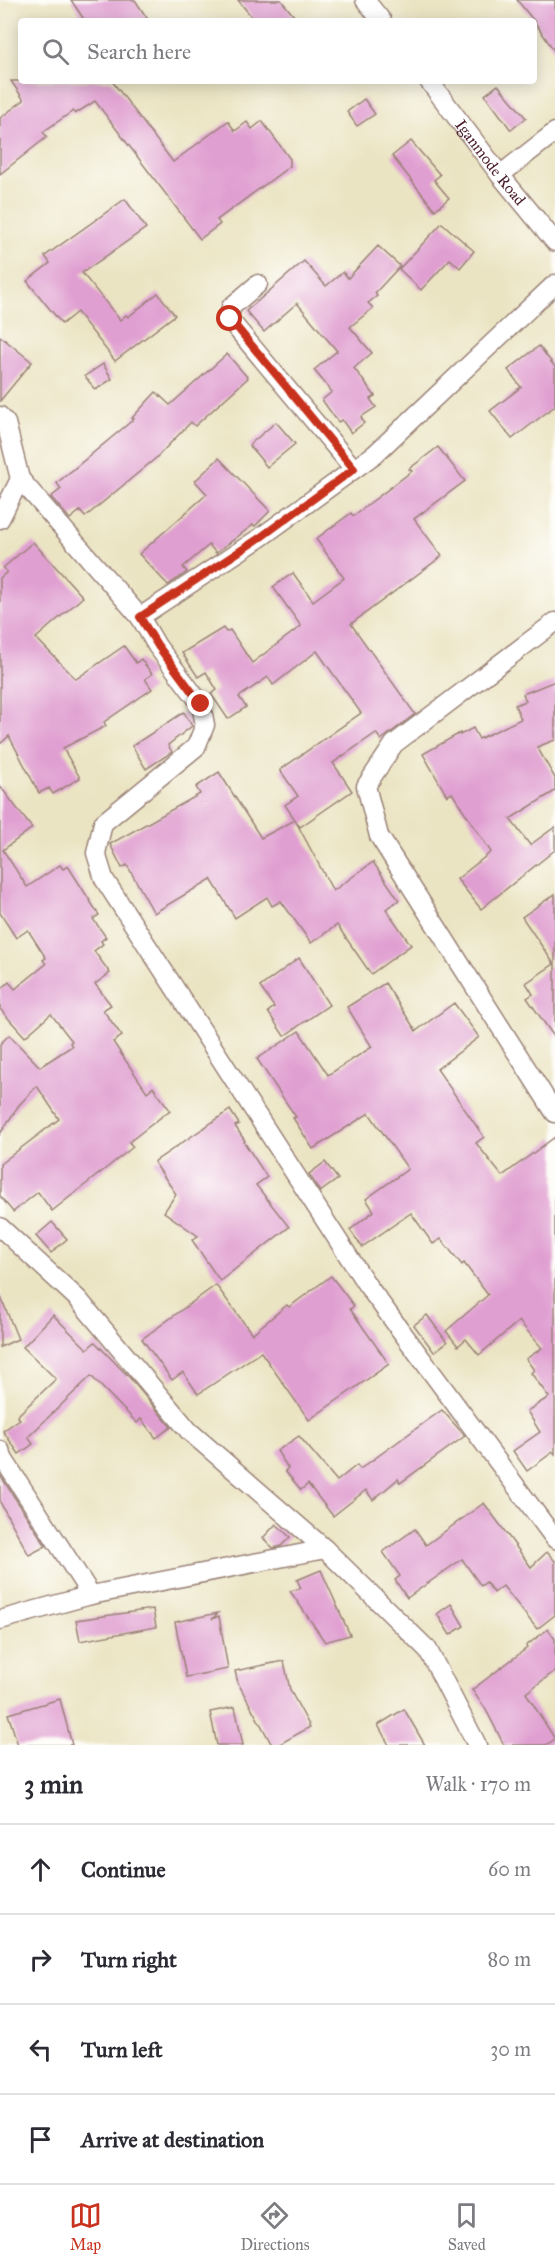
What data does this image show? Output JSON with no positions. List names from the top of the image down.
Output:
{
  "streets": {
    "street": ["Iganmode Road"]
  },
  "page": {
    "search": "Search here",
    "heading": ["3 min", "Walk · 170 m"],
    "list": [
      ["Continue", "60 m"],
      ["Turn right", "80 m"],
      ["Turn left", "30 m"],
      "Arrive at destination"
    ],
    "nav": ["Map", "Directions", "Saved"]
  }
}
